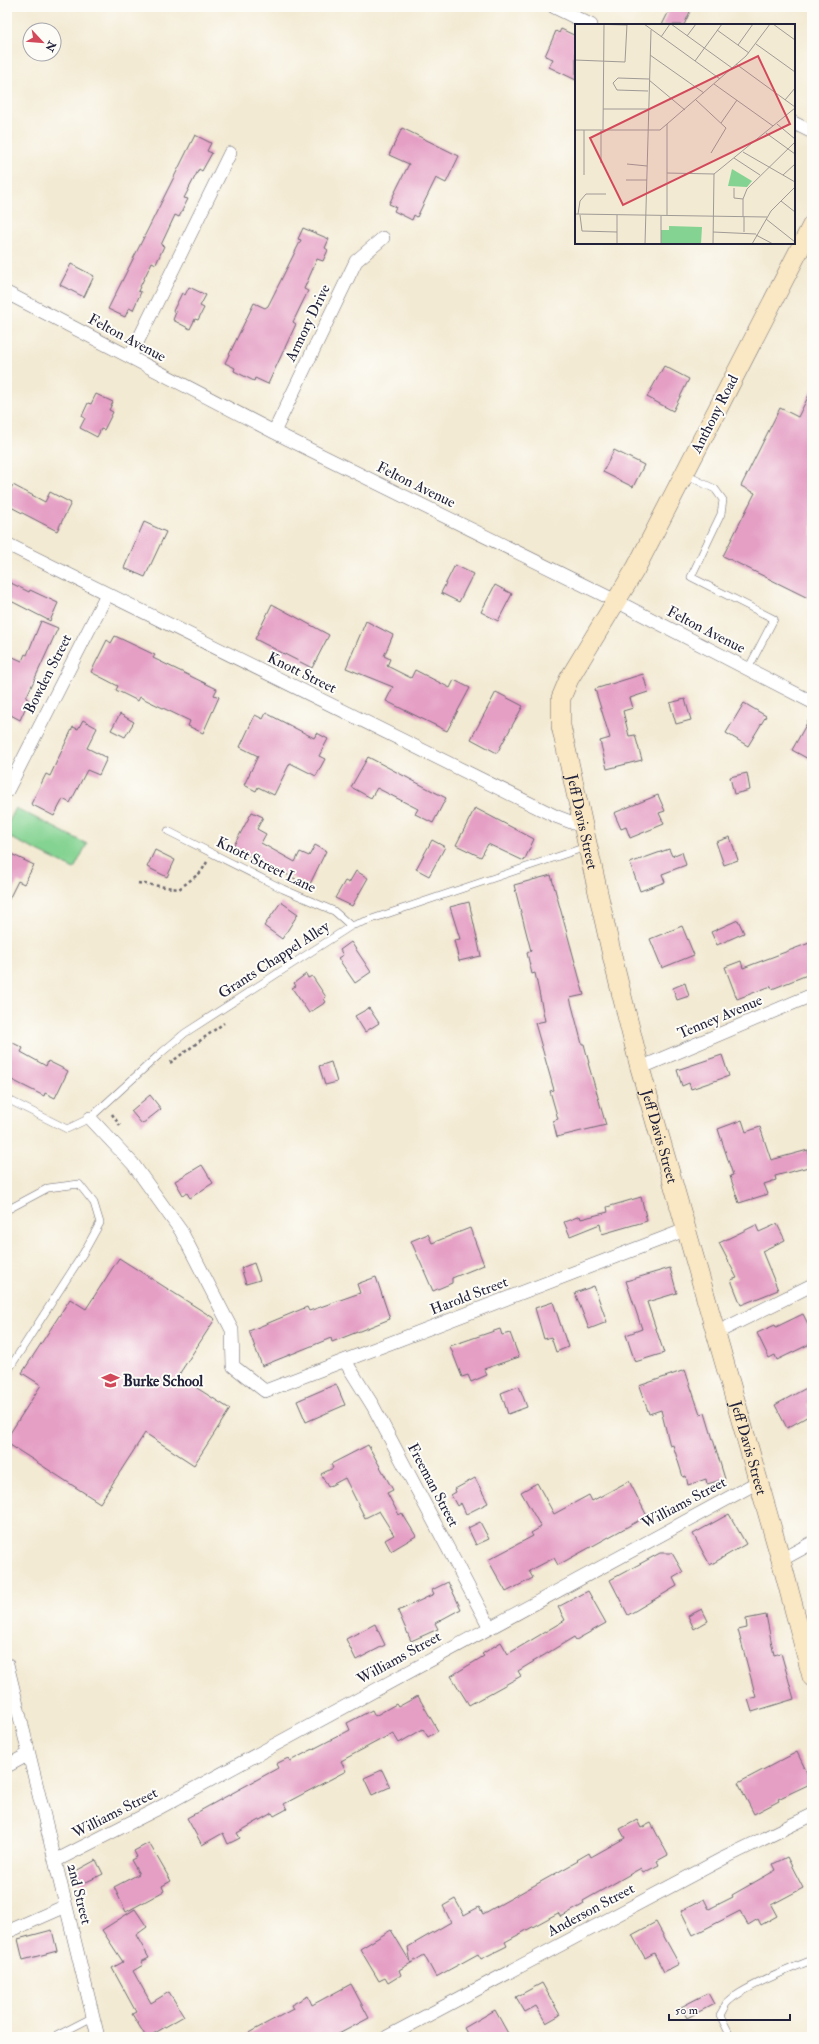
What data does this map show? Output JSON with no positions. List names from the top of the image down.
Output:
{
  "streets": {
    "street": [
      "Armory Drive",
      "Felton Avenue",
      "Anthony Road",
      "Knott Street",
      "Bowden Street",
      "Jeff Davis Street",
      "Tenney Avenue",
      "Harold Street",
      "Freeman Street",
      "Williams Street",
      "2nd Street",
      "Anderson Street"
    ],
    "lane": ["Knott Street Lane", "Grants Chappel Alley"]
  },
  "crossings": [
    ["Armory Drive", "Felton Avenue"],
    ["Felton Avenue", "Anthony Road"],
    ["Felton Avenue", "Jeff Davis Street"],
    ["Anthony Road", "Jeff Davis Street"],
    ["Knott Street", "Bowden Street"],
    ["Knott Street", "Jeff Davis Street"],
    ["Jeff Davis Street", "Grants Chappel Alley"],
    ["Jeff Davis Street", "Tenney Avenue"],
    ["Jeff Davis Street", "Harold Street"],
    ["Jeff Davis Street", "Williams Street"],
    ["Knott Street Lane", "Grants Chappel Alley"],
    ["Grants Chappel Alley", "Harold Street"],
    ["Harold Street", "Freeman Street"],
    ["Freeman Street", "Williams Street"],
    ["Williams Street", "2nd Street"]
  ],
  "places": {
    "school or university": ["Burke School"]
  },
  "scale_bar": "50 m",
  "north": "bottom right"
}
